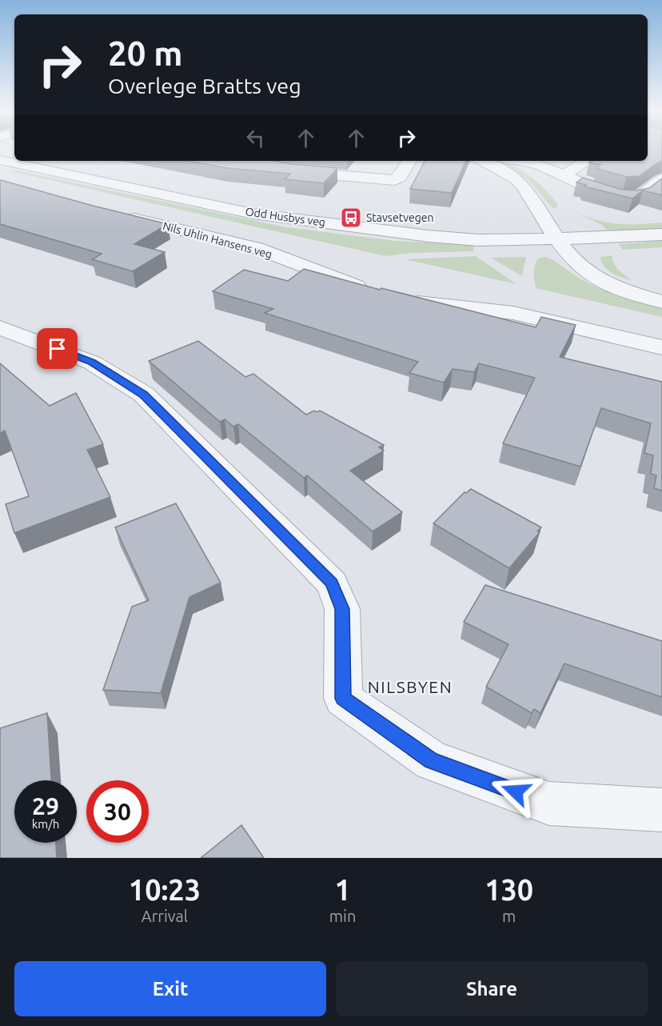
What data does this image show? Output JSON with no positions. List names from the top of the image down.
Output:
{
  "streets": {
    "street": ["Odd Husbys veg", "Nils Uhlin Hansens veg"]
  },
  "districts": ["NILSBYEN"],
  "places": {
    "bus stop": ["Stavsetvegen"]
  },
  "page": {
    "turn": ["20 m", "Overlege Bratts veg"],
    "speed": "29 km/h",
    "limit": "30",
    "eta": [
      "10:23",
      "Arrival",
      "1",
      "min",
      "130",
      "m"
    ],
    "buttons": ["Exit", "Share"]
  }
}
